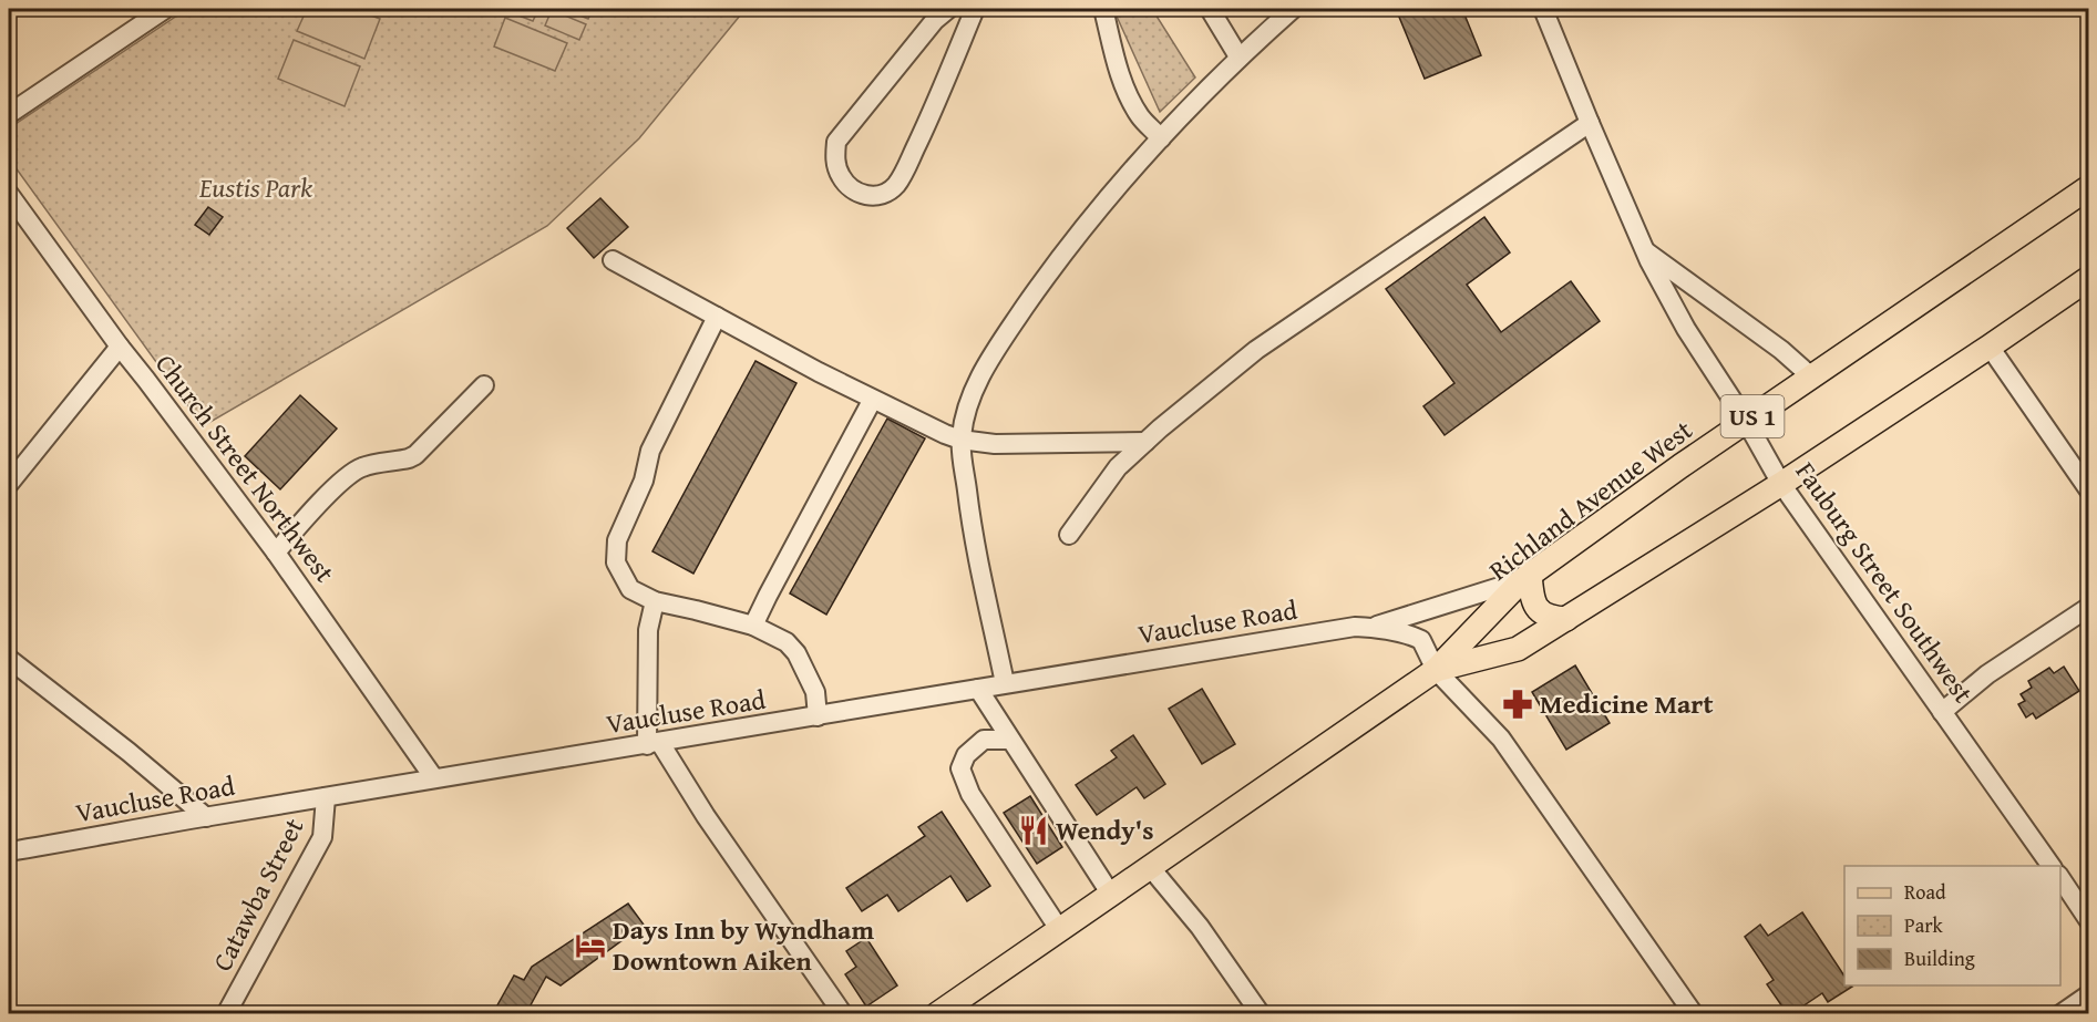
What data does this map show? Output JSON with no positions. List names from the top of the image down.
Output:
{
  "streets": {
    "main road": ["US 1", "Richland Avenue West"],
    "street": [
      "Church Street Northwest",
      "Fauburg Street Southwest",
      "Vaucluse Road",
      "Catawba Street"
    ]
  },
  "crossings": [
    ["Church Street Northwest", "Vaucluse Road"],
    ["Richland Avenue West", "Fauburg Street Southwest"],
    ["Vaucluse Road", "Catawba Street"]
  ],
  "parks": ["Eustis Park"],
  "places": {
    "pharmacy": ["Medicine Mart"],
    "restaurant": ["Wendy's"],
    "hotel": ["Days Inn by Wyndham Downtown Aiken"]
  },
  "legend": ["Road", "Park", "Building"]
}
